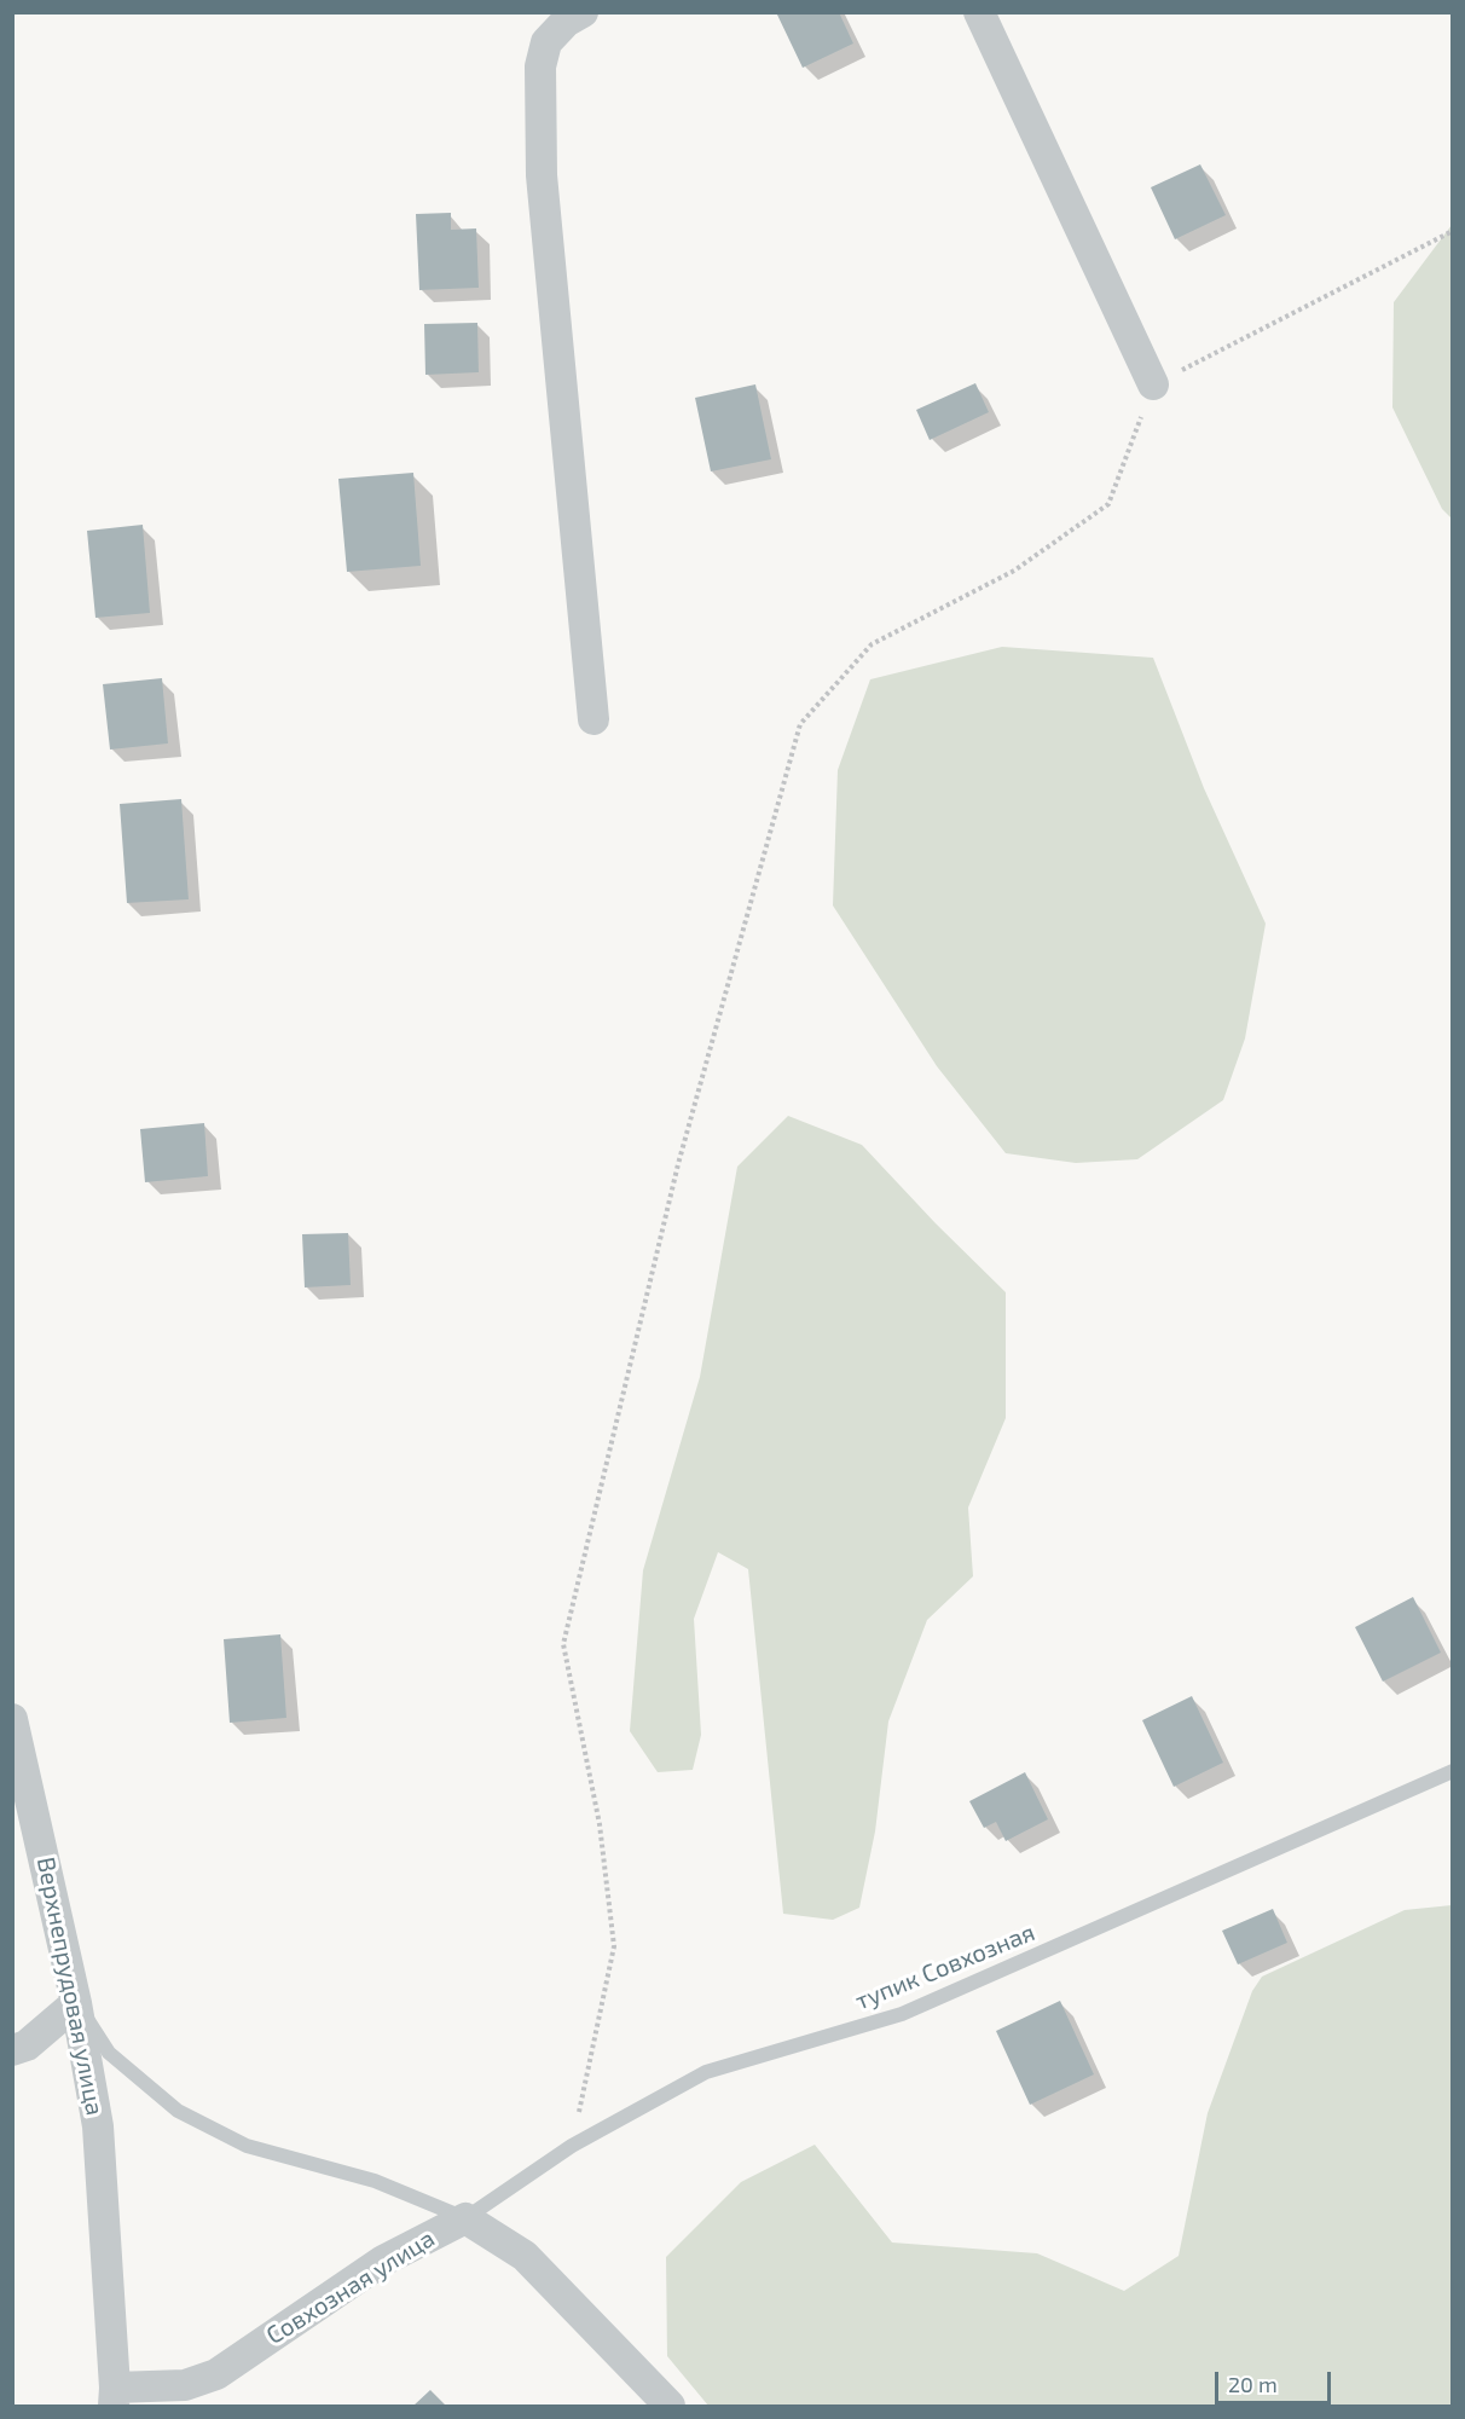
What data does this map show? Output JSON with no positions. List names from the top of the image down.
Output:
{
  "streets": {
    "street": ["Верхнепрудовая улица", "Совхозная улица"],
    "lane": ["тупик Совхозная"]
  },
  "crossings": [
    ["тупик Совхозная", "Совхозная улица"],
    ["Верхнепрудовая улица", "Совхозная улица"]
  ],
  "scale_bar": "20 m"
}
